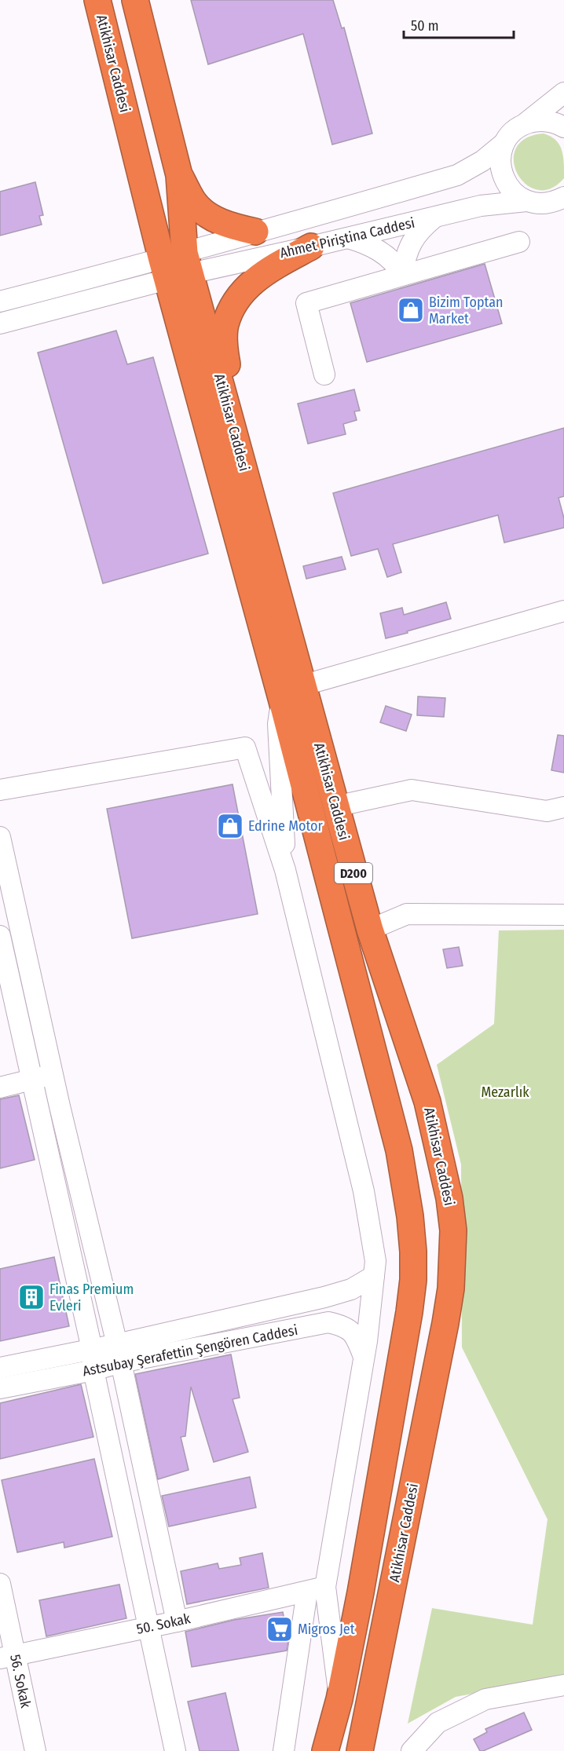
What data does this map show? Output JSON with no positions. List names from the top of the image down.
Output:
{
  "streets": {
    "highway": ["Atikhisar Caddesi", "D200"],
    "street": [
      "Ahmet Piriştina Caddesi",
      "Astsubay Şerafettin Şengören Caddesi",
      "50. Sokak",
      "56. Sokak"
    ]
  },
  "crossings": [
    ["Atikhisar Caddesi", "Ahmet Piriştina Caddesi"],
    ["50. Sokak", "56. Sokak"]
  ],
  "parks": ["Mezarlık"],
  "places": {
    "shop": ["Bizim Toptan Market", "Edrine Motor"],
    "building": ["Finas Premium Evleri"],
    "supermarket": ["Migros Jet"]
  },
  "scale_bar": "50 m"
}
